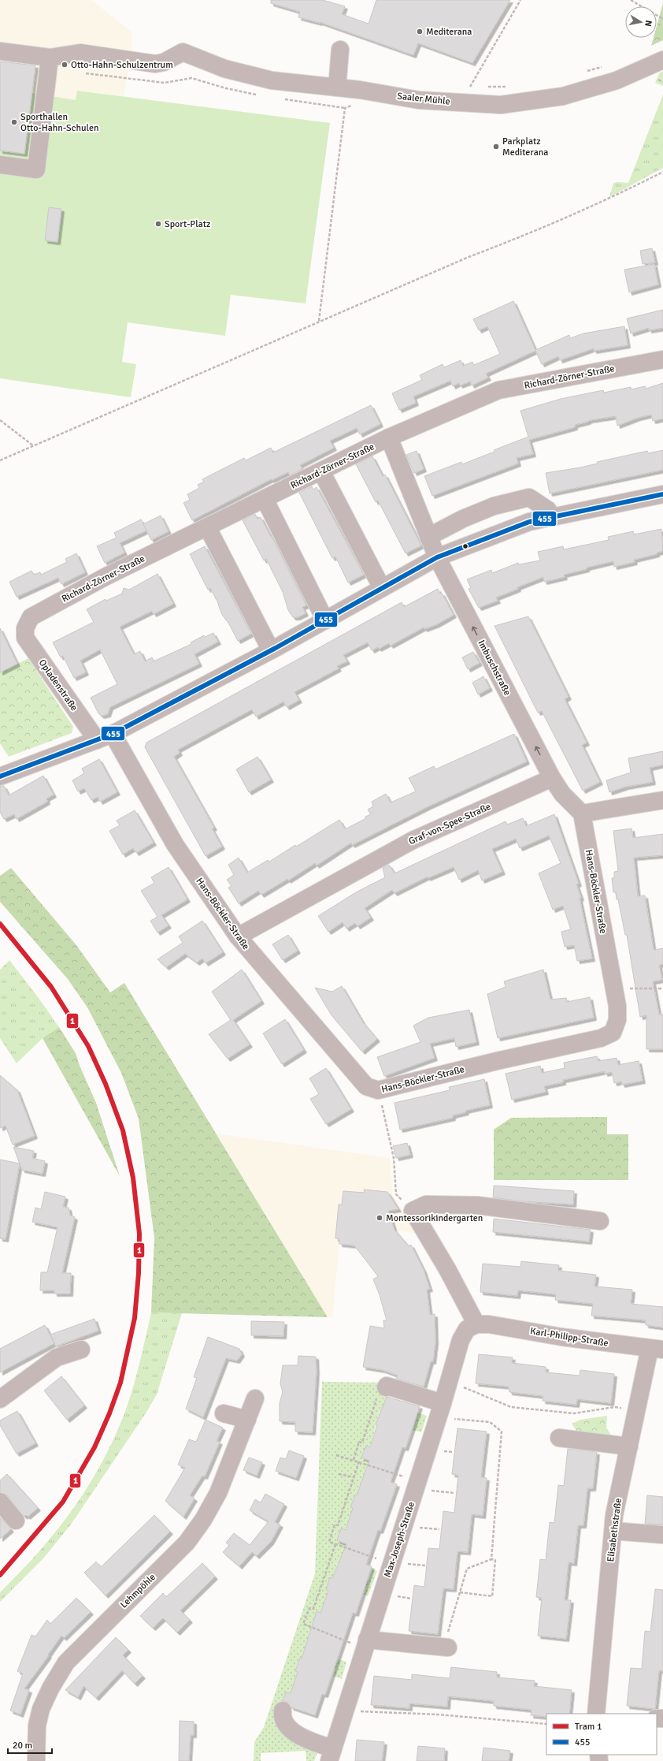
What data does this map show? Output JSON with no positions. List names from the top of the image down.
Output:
{
  "streets": {
    "street": [
      "Saaler Mühle",
      "Richard-Zörner-Straße",
      "Imbuschstraße",
      "Opladenstraße",
      "Graf-von-Spee-Straße",
      "Hans-Böckler-Straße",
      "Karl-Philipp-Straße",
      "Elisabethstraße",
      "Max-Joseph-Straße",
      "Lehmpöhle"
    ]
  },
  "crossings": [
    ["Richard-Zörner-Straße", "Imbuschstraße"],
    ["Richard-Zörner-Straße", "Opladenstraße"],
    ["Imbuschstraße", "Graf-von-Spee-Straße"],
    ["Opladenstraße", "Hans-Böckler-Straße"],
    ["Graf-von-Spee-Straße", "Hans-Böckler-Straße"],
    ["Karl-Philipp-Straße", "Elisabethstraße"],
    ["Karl-Philipp-Straße", "Max-Joseph-Straße"]
  ],
  "one_way": ["Imbuschstraße"],
  "places": [
    "Mediterana",
    "Otto-Hahn-Schulzentrum",
    "Sporthallen Otto-Hahn-Schulen",
    "Parkplatz Mediterana",
    "Sport-Platz",
    "Montessorikindergarten"
  ],
  "lines": ["transit line 455", "tram line 1"],
  "legend": ["Tram 1", "455"],
  "scale_bar": "20 m",
  "north": "right"
}
